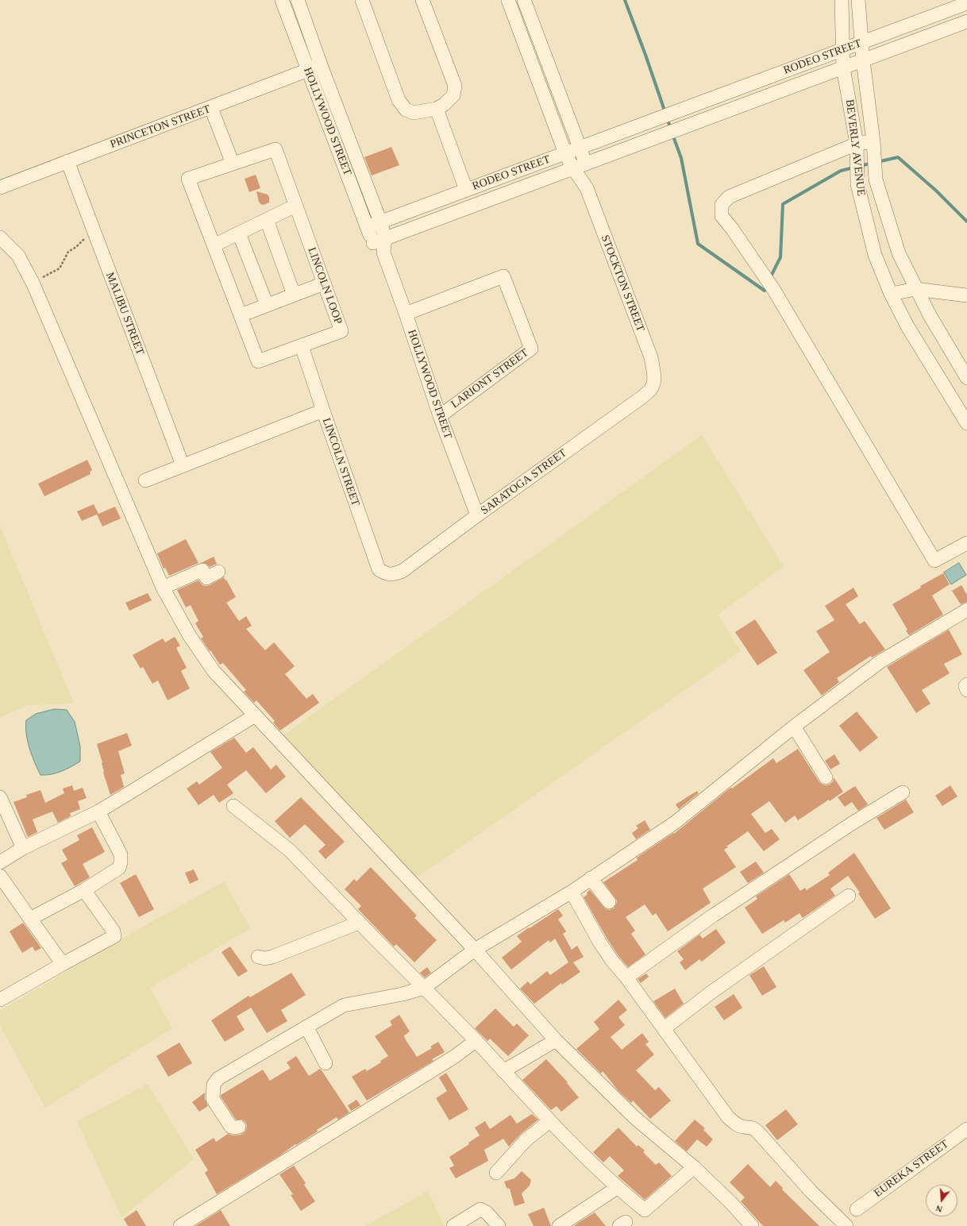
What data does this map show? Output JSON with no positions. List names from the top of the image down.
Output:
{
  "streets": {
    "street": [
      "RODEO STREET",
      "HOLLYWOOD STREET",
      "PRINCETON STREET",
      "BEVERLY AVENUE",
      "STOCKTON STREET",
      "LINCOLN LOOP",
      "MALIBU STREET",
      "LARIONT STREET",
      "LINCOLN STREET",
      "SARATOGA STREET",
      "EUREKA STREET"
    ]
  },
  "crossings": [
    ["RODEO STREET", "HOLLYWOOD STREET"],
    ["RODEO STREET", "BEVERLY AVENUE"],
    ["RODEO STREET", "STOCKTON STREET"],
    ["HOLLYWOOD STREET", "PRINCETON STREET"],
    ["HOLLYWOOD STREET", "LARIONT STREET"],
    ["HOLLYWOOD STREET", "SARATOGA STREET"],
    ["PRINCETON STREET", "MALIBU STREET"],
    ["STOCKTON STREET", "SARATOGA STREET"],
    ["LINCOLN LOOP", "LINCOLN STREET"],
    ["LINCOLN STREET", "SARATOGA STREET"]
  ],
  "north": "bottom"
}
